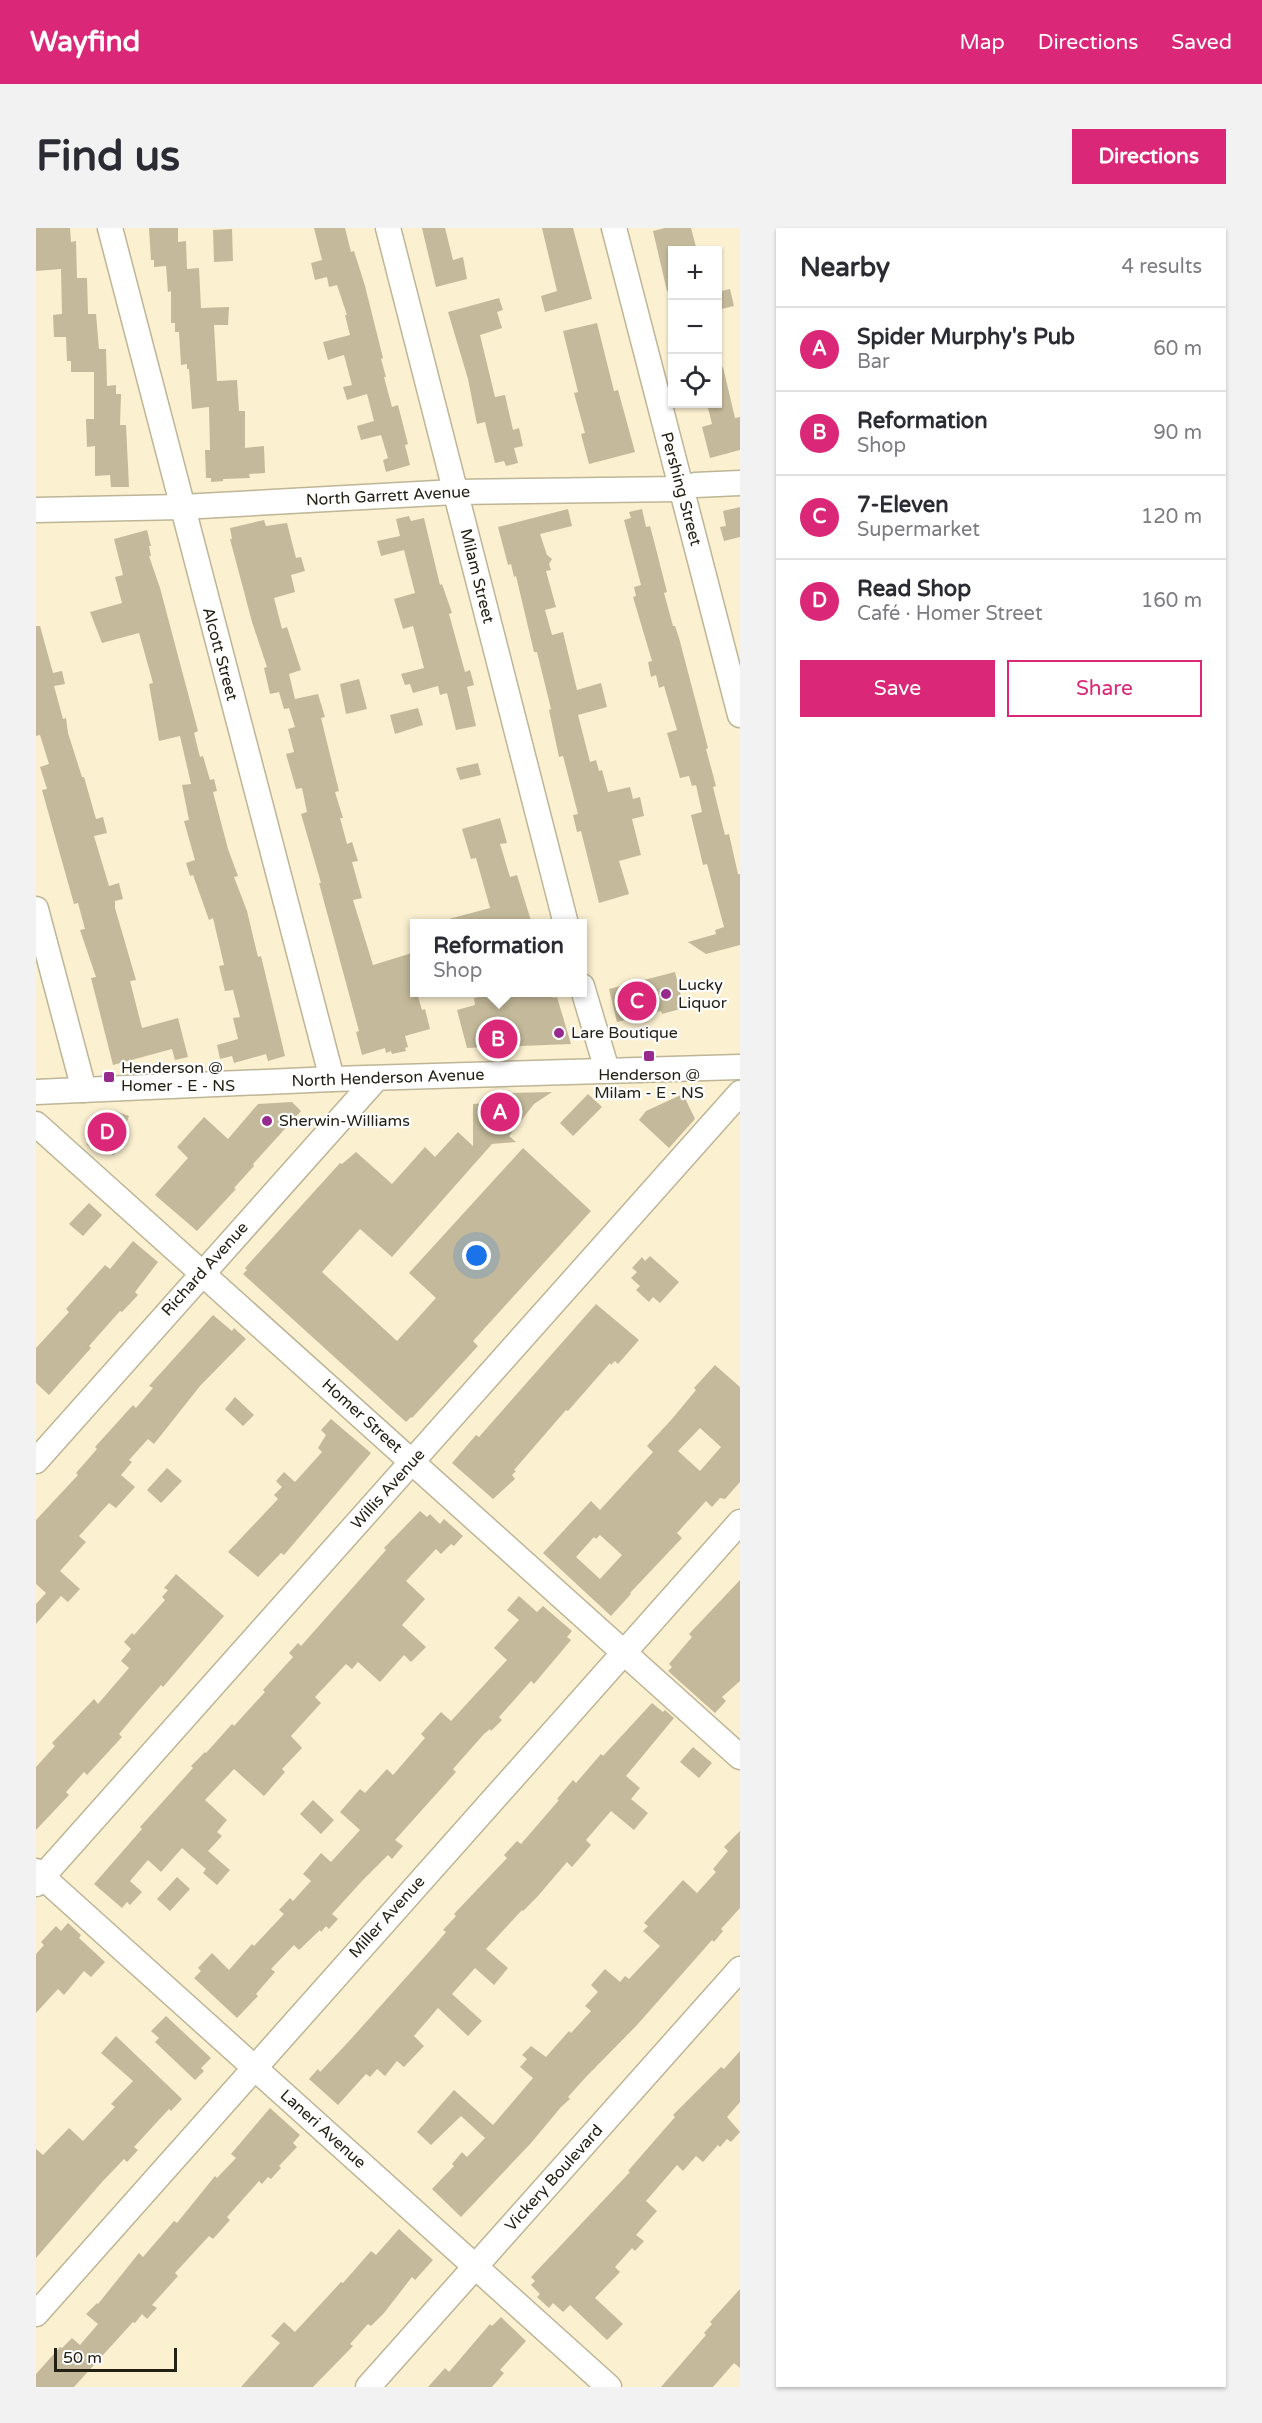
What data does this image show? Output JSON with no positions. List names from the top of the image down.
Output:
{
  "streets": {
    "street": [
      "Pershing Street",
      "North Garrett Avenue",
      "Milam Street",
      "Alcott Street",
      "North Henderson Avenue",
      "Richard Avenue",
      "Homer Street",
      "Willis Avenue",
      "Miller Avenue",
      "Laneri Avenue",
      "Vickery Boulevard"
    ]
  },
  "crossings": [
    ["Pershing Street", "North Garrett Avenue"],
    ["North Garrett Avenue", "Milam Street"],
    ["North Garrett Avenue", "Alcott Street"],
    ["Alcott Street", "North Henderson Avenue"],
    ["North Henderson Avenue", "Richard Avenue"],
    ["Richard Avenue", "Homer Street"],
    ["Homer Street", "Willis Avenue"],
    ["Homer Street", "Miller Avenue"],
    ["Willis Avenue", "Laneri Avenue"],
    ["Miller Avenue", "Laneri Avenue"],
    ["Laneri Avenue", "Vickery Boulevard"]
  ],
  "places": {
    "other": ["Lucky Liquor", "Lare Boutique", "Sherwin-Williams"],
    "transit": ["Henderson @ Milam - E - NS", "Henderson @ Homer - E - NS"]
  },
  "scale_bar": "50 m",
  "page": {
    "header": "Wayfind",
    "nav": ["Map", "Directions", "Saved"],
    "buttons": [
      "Directions",
      ["Save", "Share"]
    ],
    "title": "Find us",
    "heading": ["Nearby", "4 results"],
    "map_buttons": ["+", "−"],
    "list": [
      {
        "mark": "A",
        "name": "Spider Murphy's Pub",
        "note": "Bar",
        "value": "60 m"
      },
      {
        "mark": "B",
        "name": "Reformation",
        "note": "Shop",
        "value": "90 m"
      },
      {
        "mark": "C",
        "name": "7-Eleven",
        "note": "Supermarket",
        "value": "120 m"
      },
      {
        "mark": "D",
        "name": "Read Shop",
        "note": "Café · Homer Street",
        "value": "160 m"
      }
    ],
    "popup": ["Reformation", "Shop"],
    "pins": [
      "C",
      "B",
      "A",
      "D"
    ],
    "scale": "50 m"
  }
}
